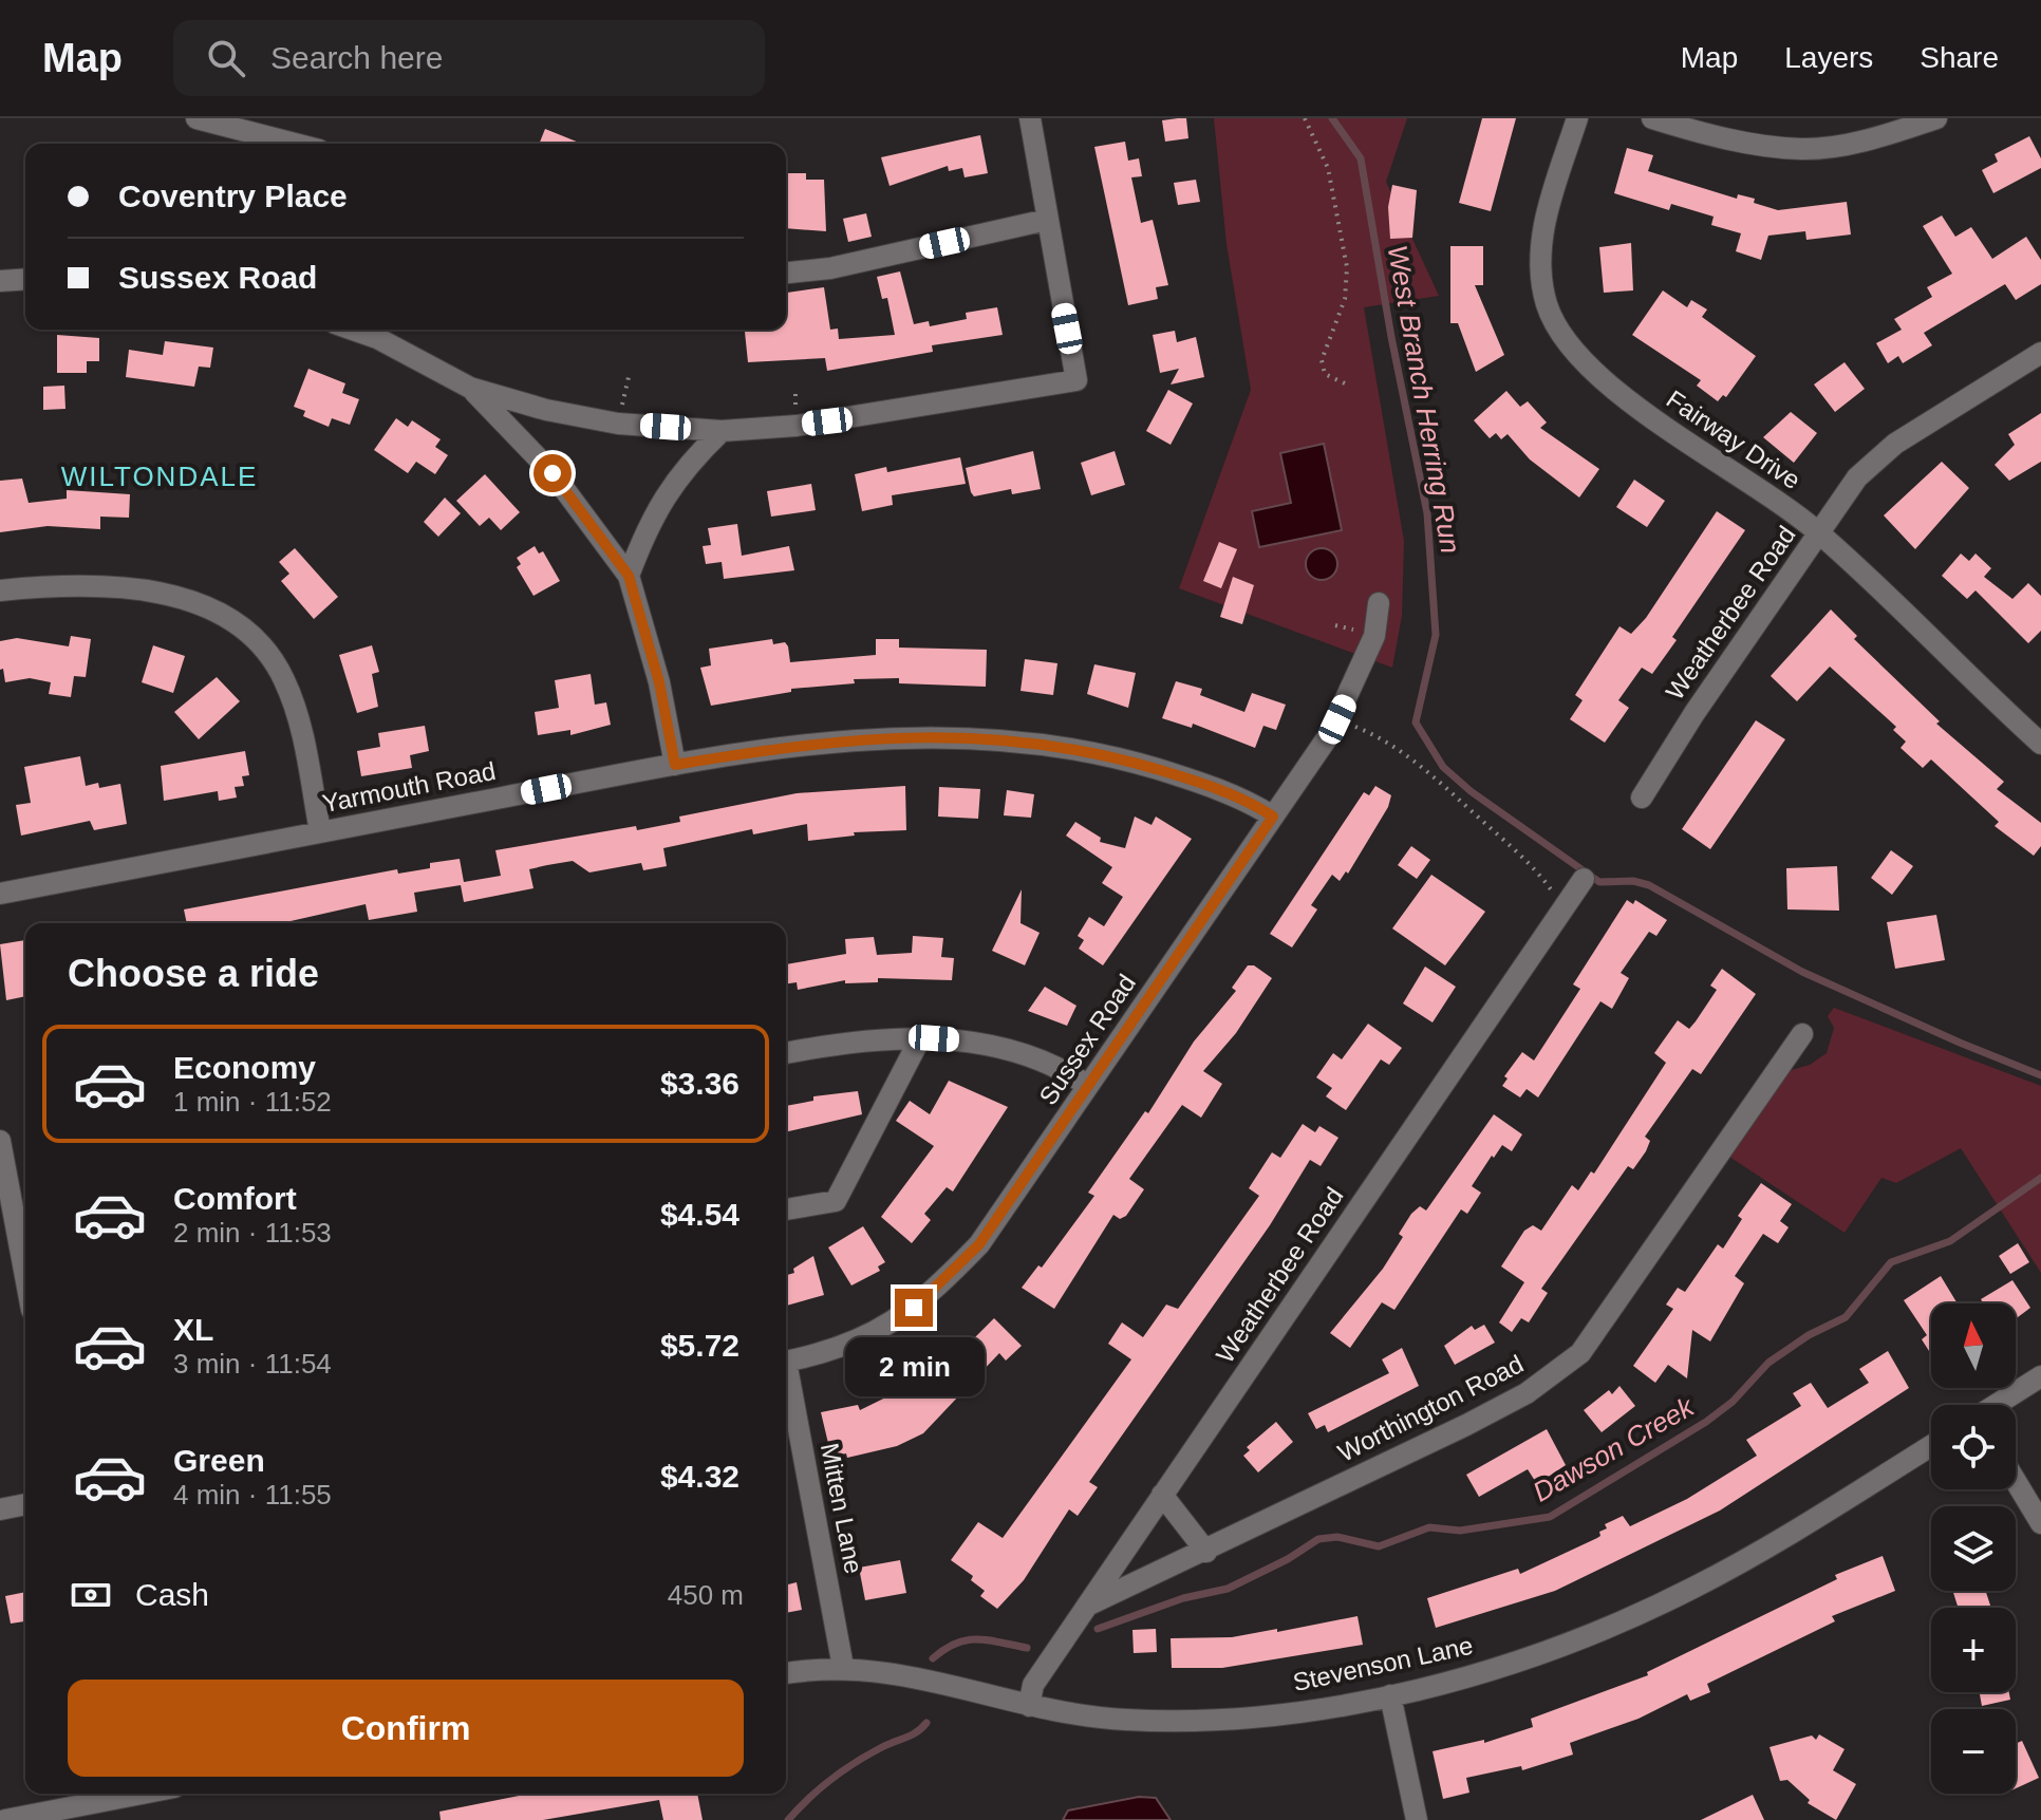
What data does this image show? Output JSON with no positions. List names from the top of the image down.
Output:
{
  "streets": {
    "street": [
      "Fairway Drive",
      "Weatherbee Road",
      "Yarmouth Road",
      "Sussex Road",
      "Worthington Road",
      "Mitten Lane",
      "Stevenson Lane"
    ]
  },
  "crossings": [
    ["Fairway Drive", "Weatherbee Road"],
    ["Weatherbee Road", "Worthington Road"],
    ["Weatherbee Road", "Stevenson Lane"],
    ["Yarmouth Road", "Sussex Road"],
    ["Mitten Lane", "Stevenson Lane"]
  ],
  "districts": ["WILTONDALE"],
  "water": ["West Branch Herring Run", "Dawson Creek"],
  "north": "top",
  "page": {
    "header": "Map",
    "search": "Search here",
    "nav": ["Map", "Layers", "Share"],
    "banner": ["Coventry Place", "Sussex Road"],
    "heading": "Choose a ride",
    "list": [
      {
        "name": "Economy",
        "note": "1 min · 11:52",
        "value": "$3.36"
      },
      {
        "name": "Comfort",
        "note": "2 min · 11:53",
        "value": "$4.54"
      },
      {
        "name": "XL",
        "note": "3 min · 11:54",
        "value": "$5.72"
      },
      {
        "name": "Green",
        "note": "4 min · 11:55",
        "value": "$4.32"
      }
    ],
    "map_buttons": ["+", "−"],
    "bubble": "2 min",
    "pay": ["Cash", "450 m"],
    "buttons": "Confirm"
  }
}
